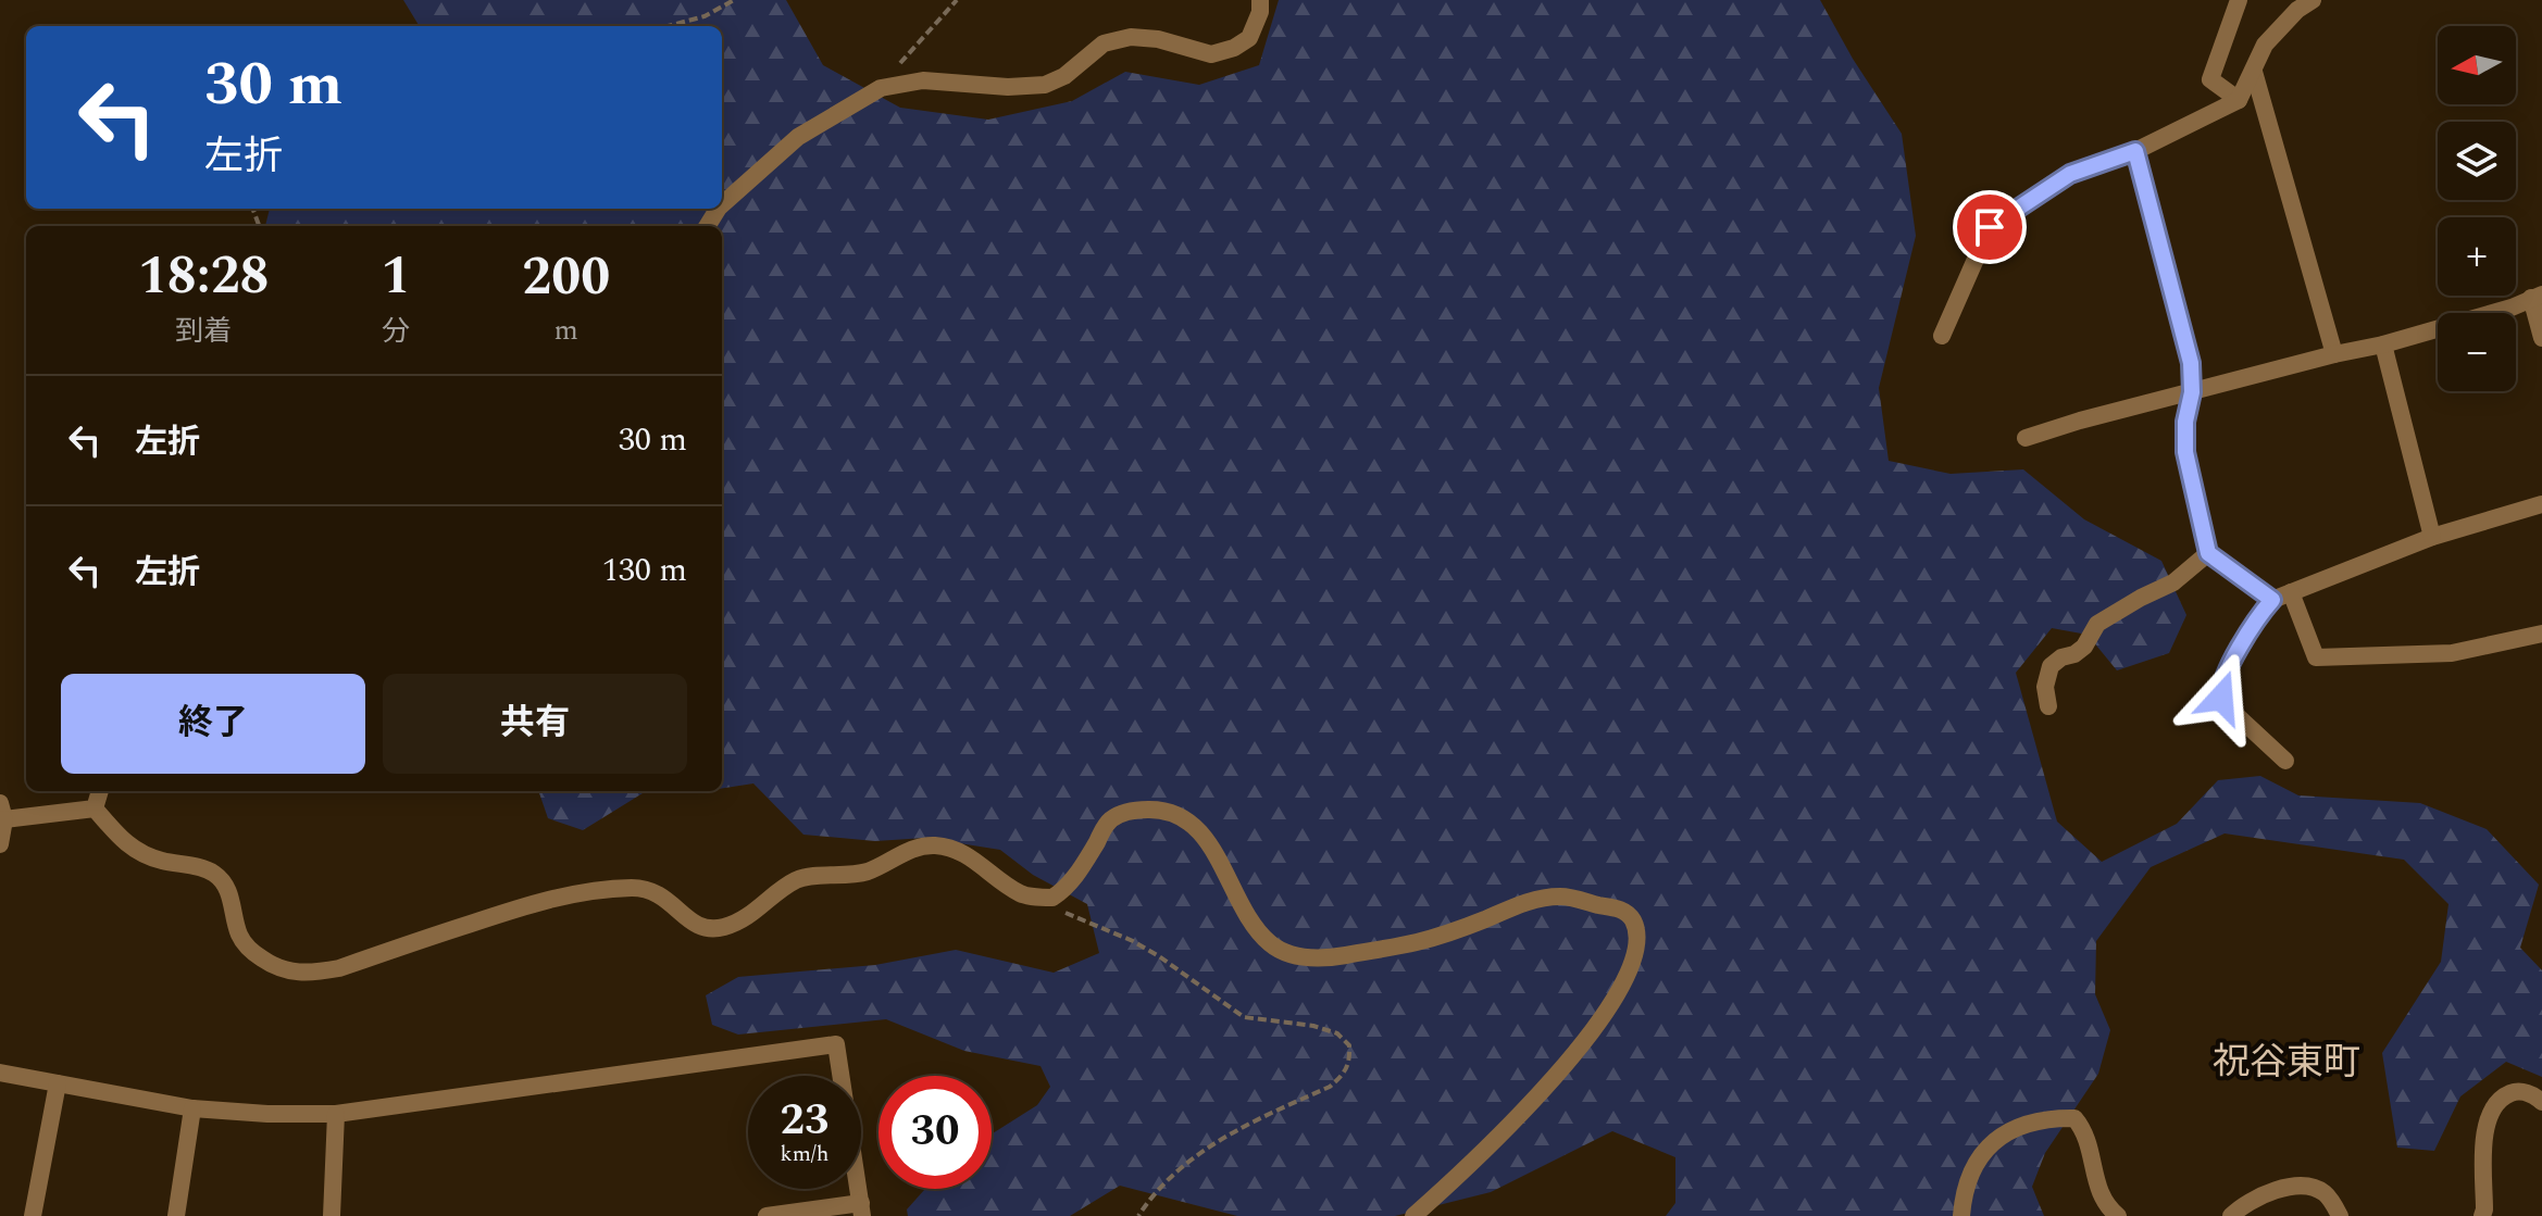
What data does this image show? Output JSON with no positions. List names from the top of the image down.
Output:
{
  "districts": ["祝谷東町"],
  "north": "left",
  "page": {
    "map_buttons": ["+", "−"],
    "turn": ["30 m", "左折"],
    "eta": [
      "18:28",
      "到着",
      "1",
      "分",
      "200",
      "m"
    ],
    "list": [
      {
        "name": "左折",
        "value": "30 m"
      },
      {
        "name": "左折",
        "value": "130 m"
      }
    ],
    "buttons": ["終了", "共有"],
    "speed": "23 km/h",
    "limit": "30"
  }
}
